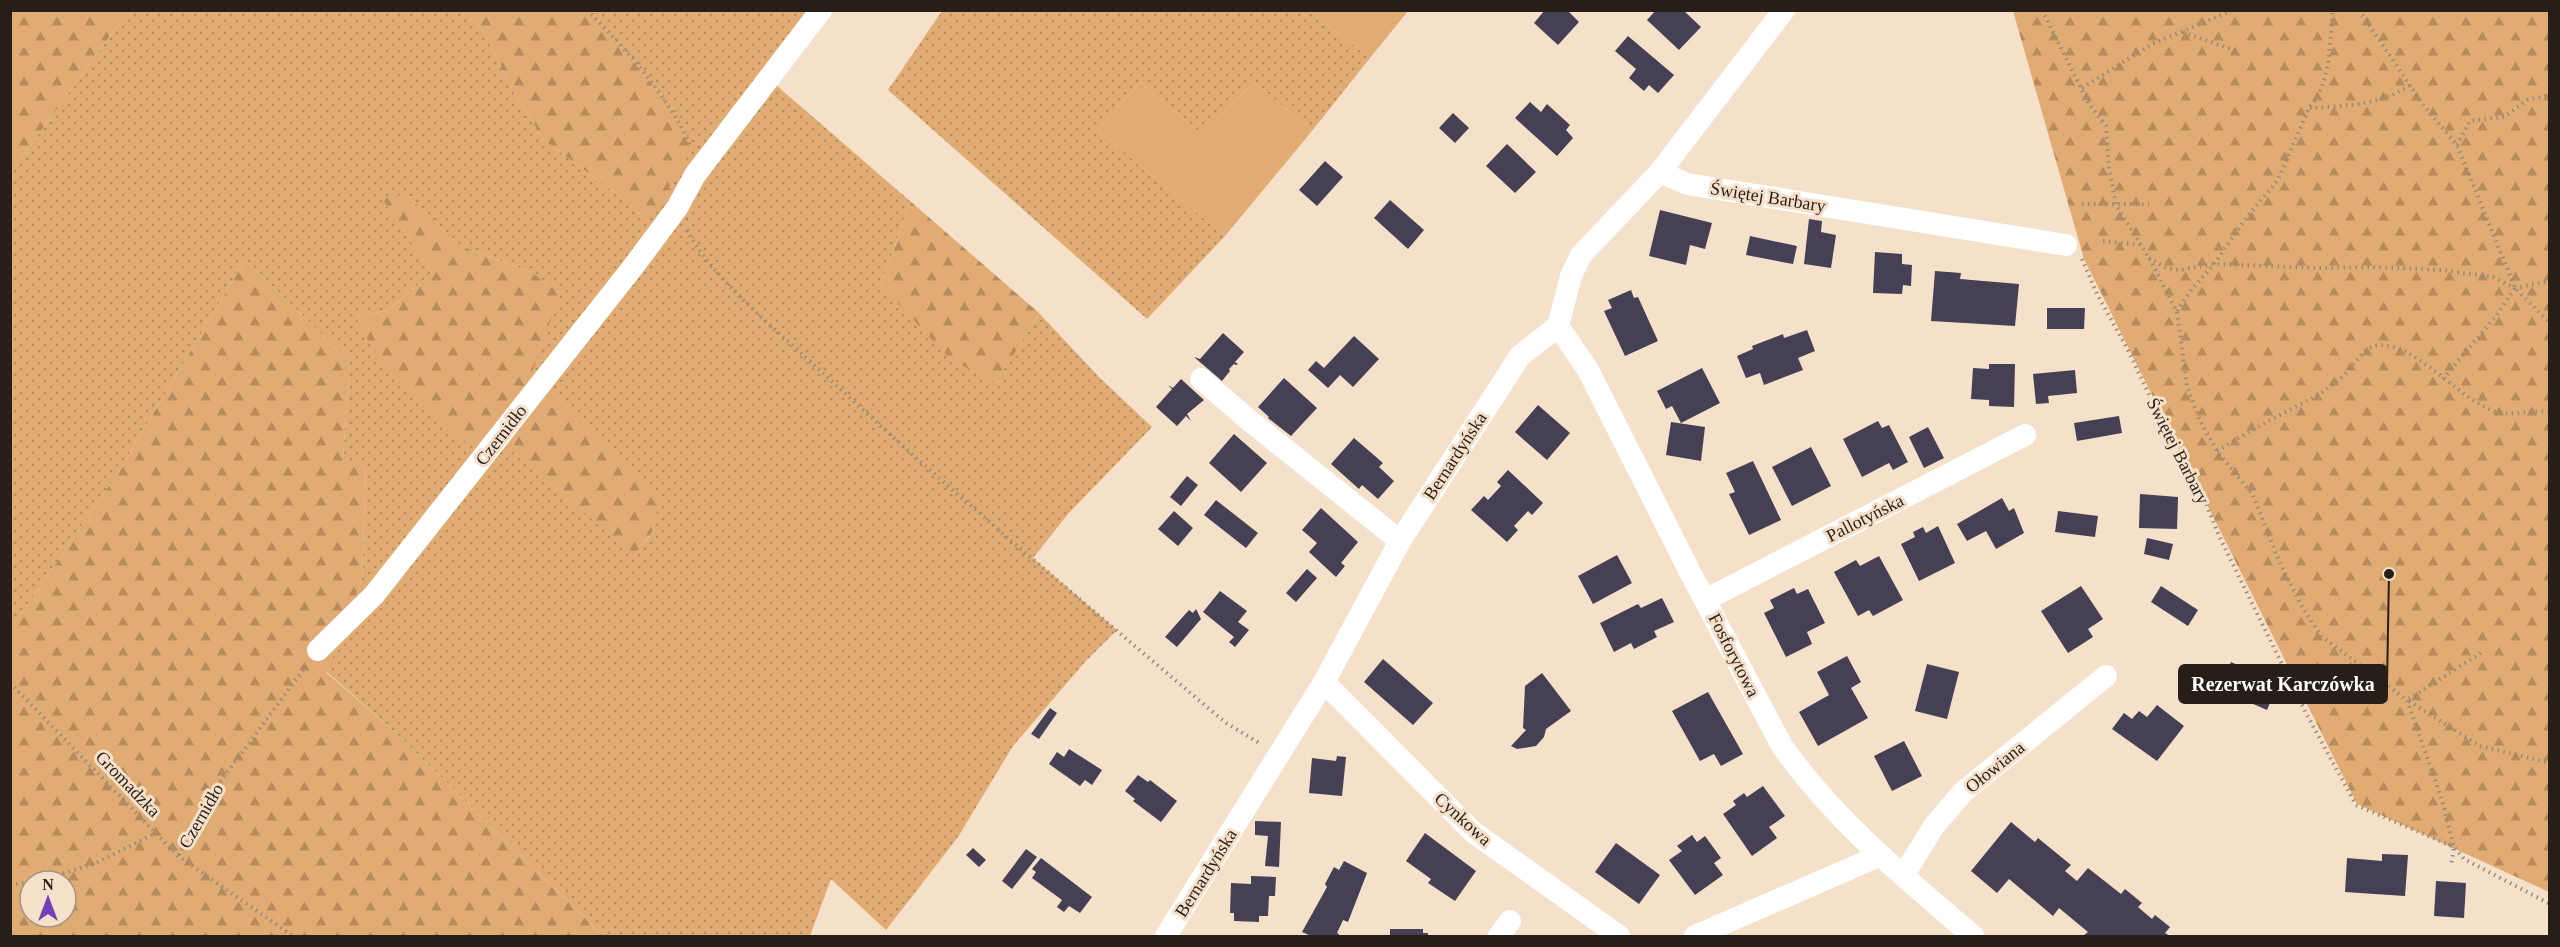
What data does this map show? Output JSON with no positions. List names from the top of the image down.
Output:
{
  "streets": {
    "street": [
      "Świętej Barbary",
      "Czernidło",
      "Bernardyńska",
      "Pallotyńska",
      "Fosforytowa",
      "Ołowiana",
      "Cynkowa"
    ],
    "path": ["Gromadzka"]
  },
  "crossings": [
    ["Czernidło", "Gromadzka"],
    ["Bernardyńska", "Fosforytowa"],
    ["Bernardyńska", "Cynkowa"],
    ["Pallotyńska", "Fosforytowa"],
    ["Fosforytowa", "Ołowiana"]
  ],
  "places": ["Rezerwat Karczówka"],
  "north": "top"
}
